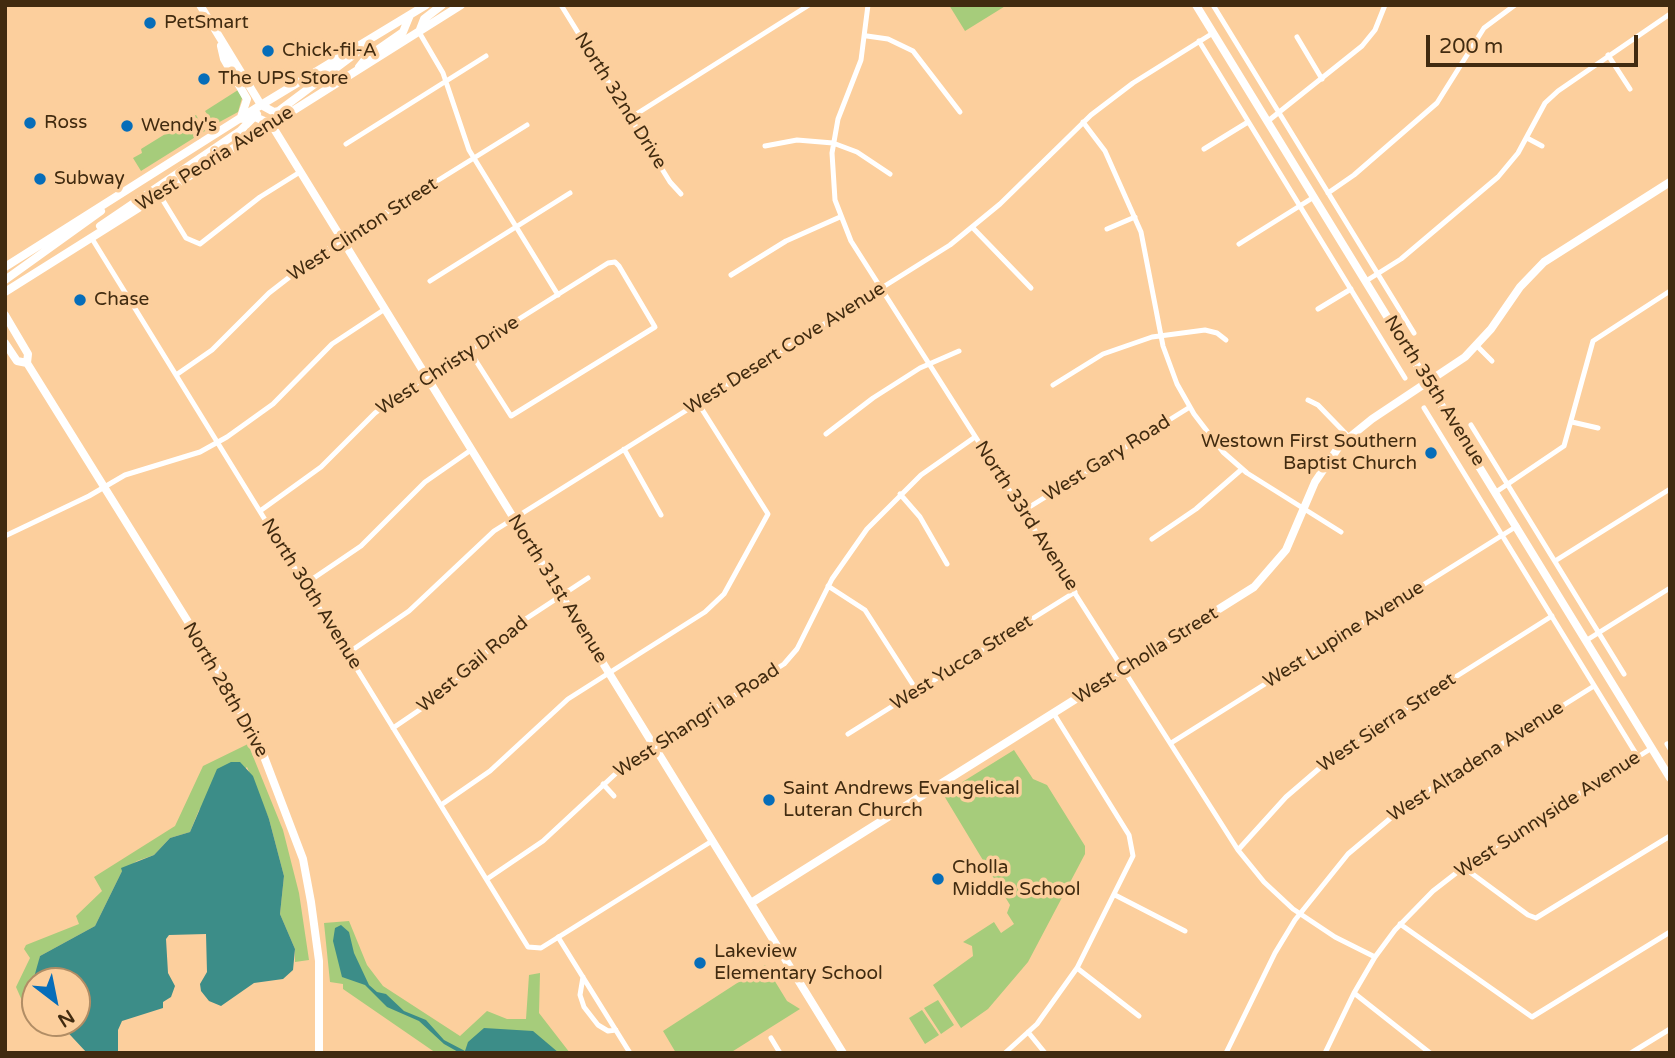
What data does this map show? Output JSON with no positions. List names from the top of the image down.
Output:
{
  "streets": {
    "street": [
      "North 32nd Drive",
      "West Peoria Avenue",
      "West Clinton Street",
      "West Desert Cove Avenue",
      "West Christy Drive",
      "North 35th Avenue",
      "West Gary Road",
      "North 33rd Avenue",
      "North 31st Avenue",
      "North 30th Avenue",
      "West Lupine Avenue",
      "West Cholla Street",
      "West Yucca Street",
      "West Gail Road",
      "North 28th Drive",
      "West Shangri la Road",
      "West Sierra Street",
      "West Altadena Avenue",
      "West Sunnyside Avenue"
    ]
  },
  "crossings": [
    ["West Peoria Avenue", "North 31st Avenue"],
    ["West Peoria Avenue", "North 30th Avenue"],
    ["West Clinton Street", "North 31st Avenue"],
    ["West Clinton Street", "North 30th Avenue"],
    ["West Desert Cove Avenue", "North 35th Avenue"],
    ["West Desert Cove Avenue", "North 33rd Avenue"],
    ["West Desert Cove Avenue", "North 31st Avenue"],
    ["West Desert Cove Avenue", "North 30th Avenue"],
    ["West Christy Drive", "North 31st Avenue"],
    ["West Christy Drive", "North 30th Avenue"],
    ["North 35th Avenue", "West Lupine Avenue"],
    ["North 35th Avenue", "West Cholla Street"],
    ["North 35th Avenue", "West Sierra Street"],
    ["North 35th Avenue", "West Altadena Avenue"],
    ["North 35th Avenue", "West Sunnyside Avenue"],
    ["West Gary Road", "North 33rd Avenue"],
    ["North 33rd Avenue", "West Lupine Avenue"],
    ["North 33rd Avenue", "West Cholla Street"],
    ["North 33rd Avenue", "West Yucca Street"],
    ["North 33rd Avenue", "West Shangri la Road"],
    ["North 33rd Avenue", "West Sierra Street"],
    ["North 33rd Avenue", "West Altadena Avenue"],
    ["North 33rd Avenue", "West Sunnyside Avenue"],
    ["North 31st Avenue", "West Cholla Street"],
    ["North 31st Avenue", "West Gail Road"],
    ["North 31st Avenue", "West Shangri la Road"],
    ["North 30th Avenue", "West Gail Road"],
    ["North 30th Avenue", "West Shangri la Road"]
  ],
  "places": [
    "PetSmart",
    "Chick-fil-A",
    "The UPS Store",
    "Ross",
    "Wendy's",
    "Subway",
    "Chase",
    "Westown First Southern Baptist Church",
    "Saint Andrews Evangelical Luteran Church",
    "Cholla Middle School",
    "Lakeview Elementary School"
  ],
  "scale_bar": "200 m",
  "north": "bottom right"
}
